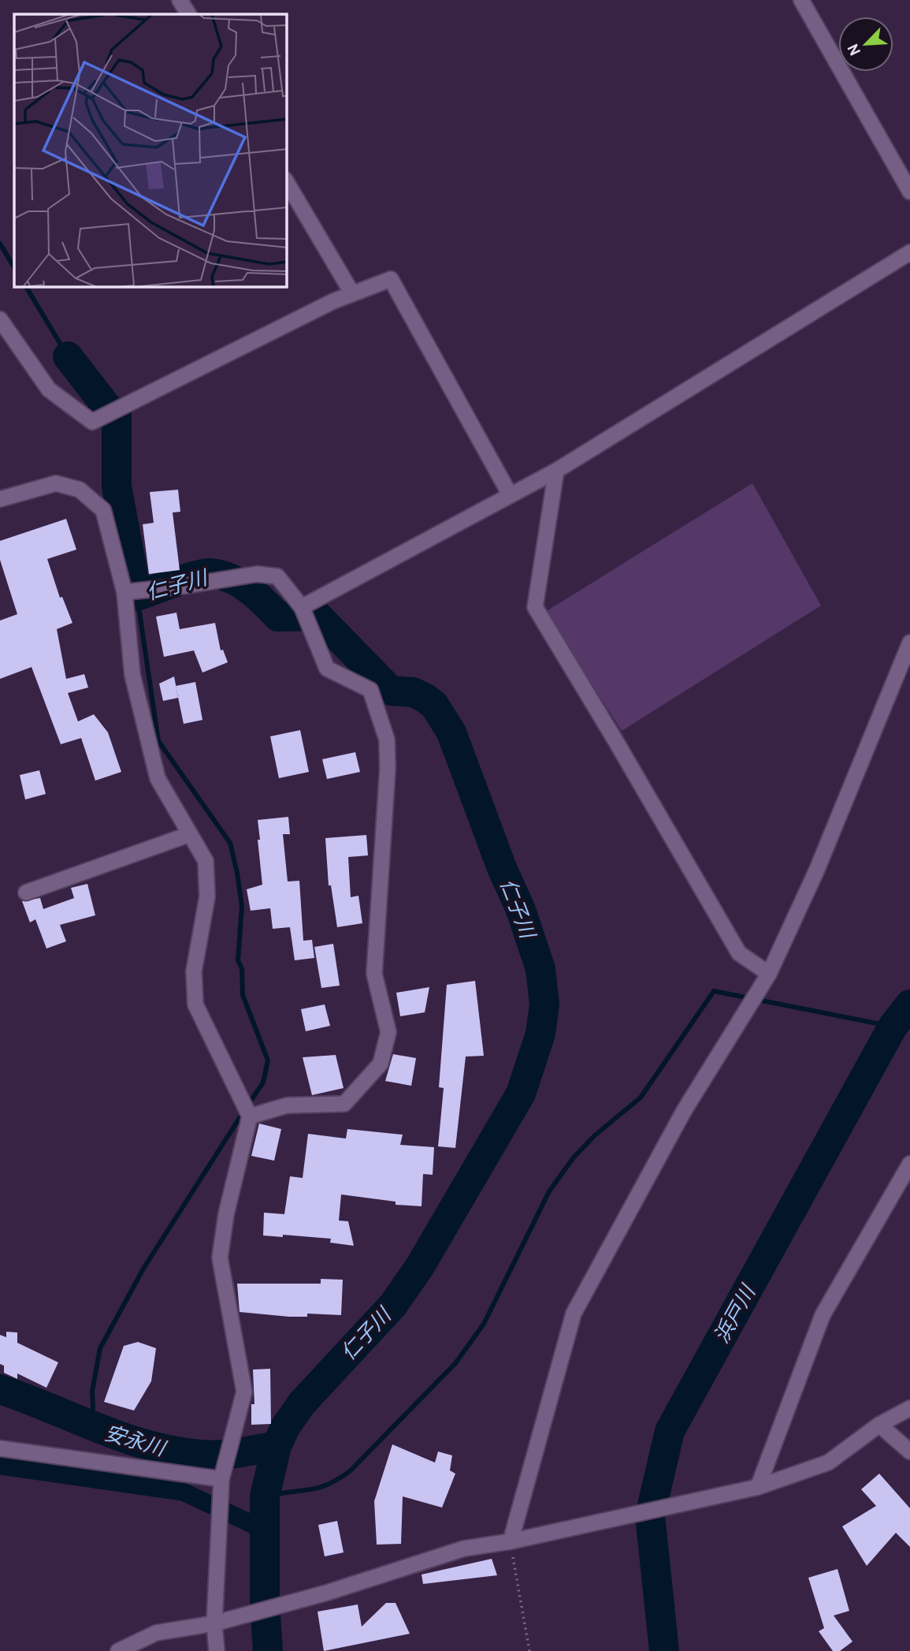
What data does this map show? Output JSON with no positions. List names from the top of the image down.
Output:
{
  "water": ["仁子川", "浜戸川", "安永川"],
  "north": "bottom left"
}
